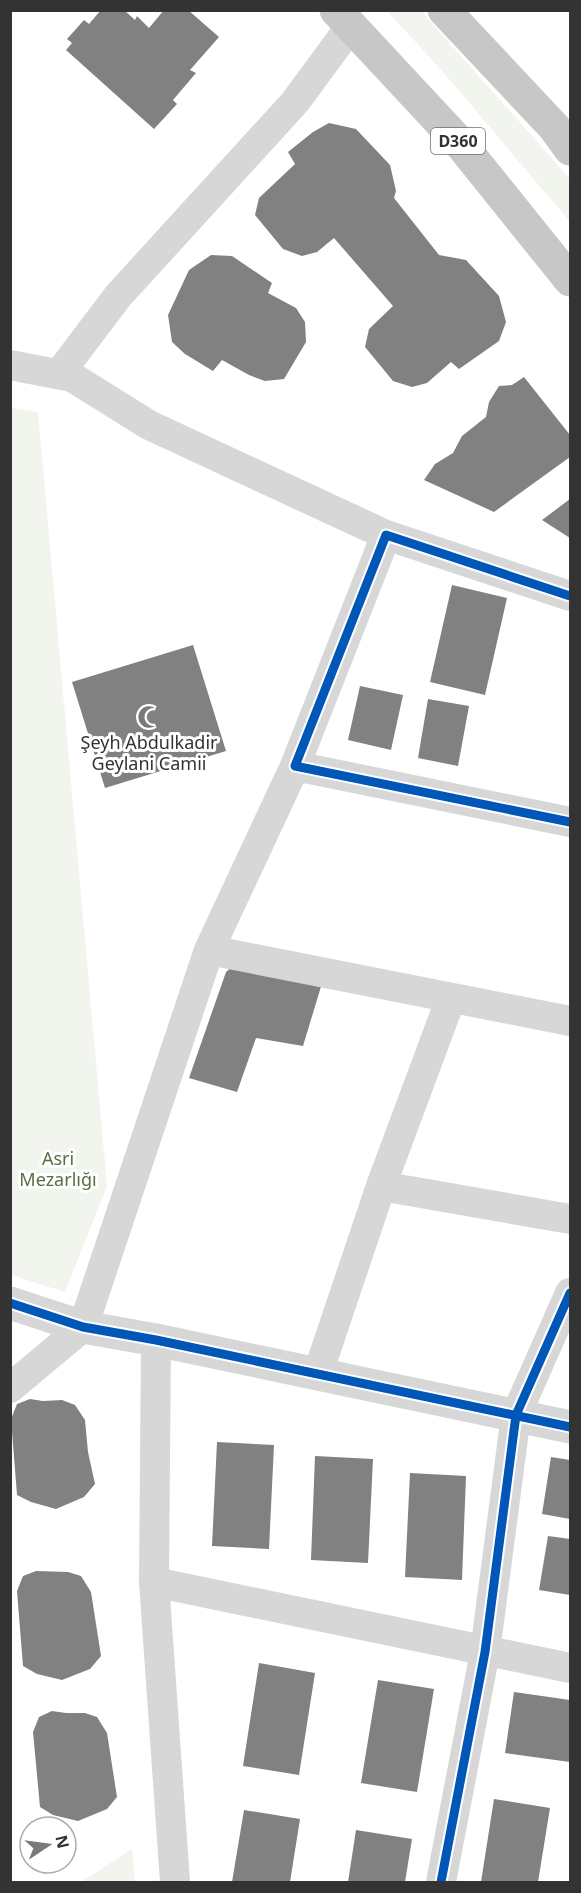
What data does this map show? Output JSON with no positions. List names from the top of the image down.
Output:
{
  "streets": {
    "highway": ["D360"]
  },
  "parks": ["Asri Mezarlığı"],
  "places": {
    "mosque": ["Şeyh Abdulkadir Geylani Camii"]
  },
  "north": "right"
}
